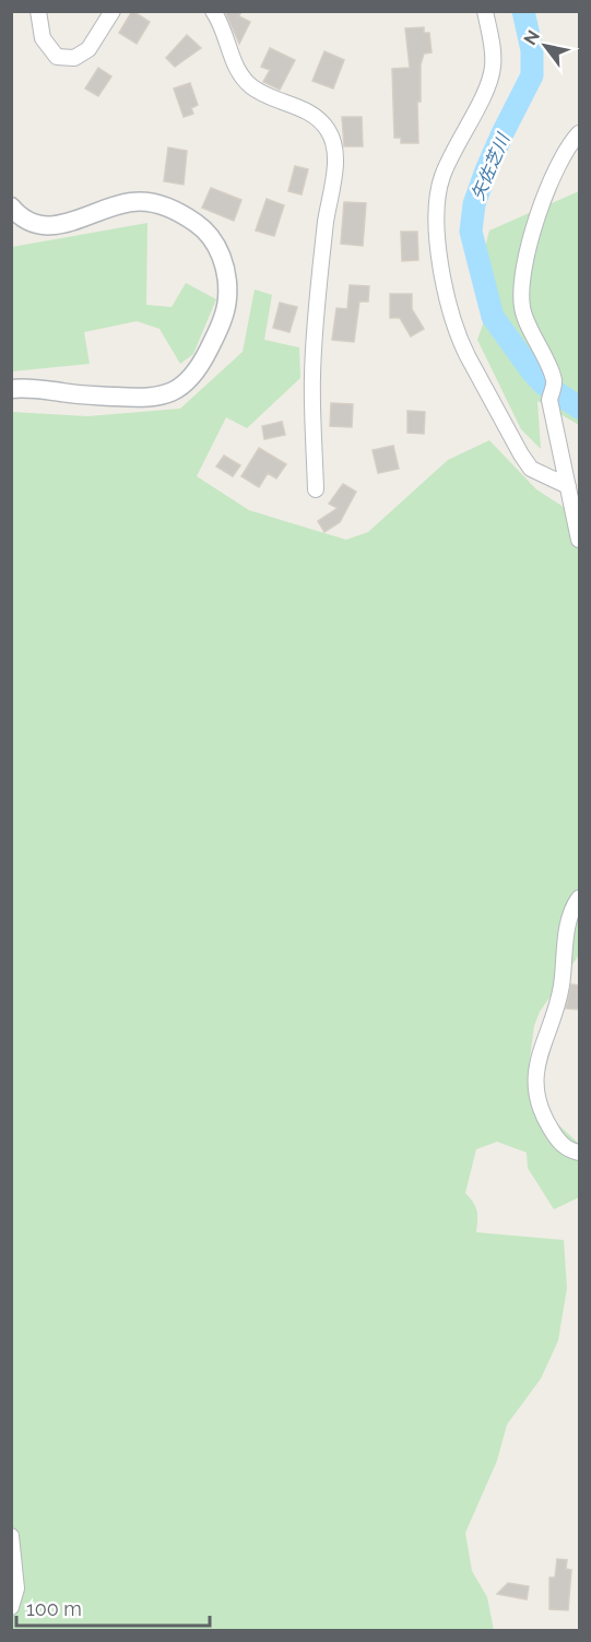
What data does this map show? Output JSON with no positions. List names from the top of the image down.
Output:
{
  "water": ["矢佐芝川"],
  "scale_bar": "100 m",
  "north": "top left"
}
